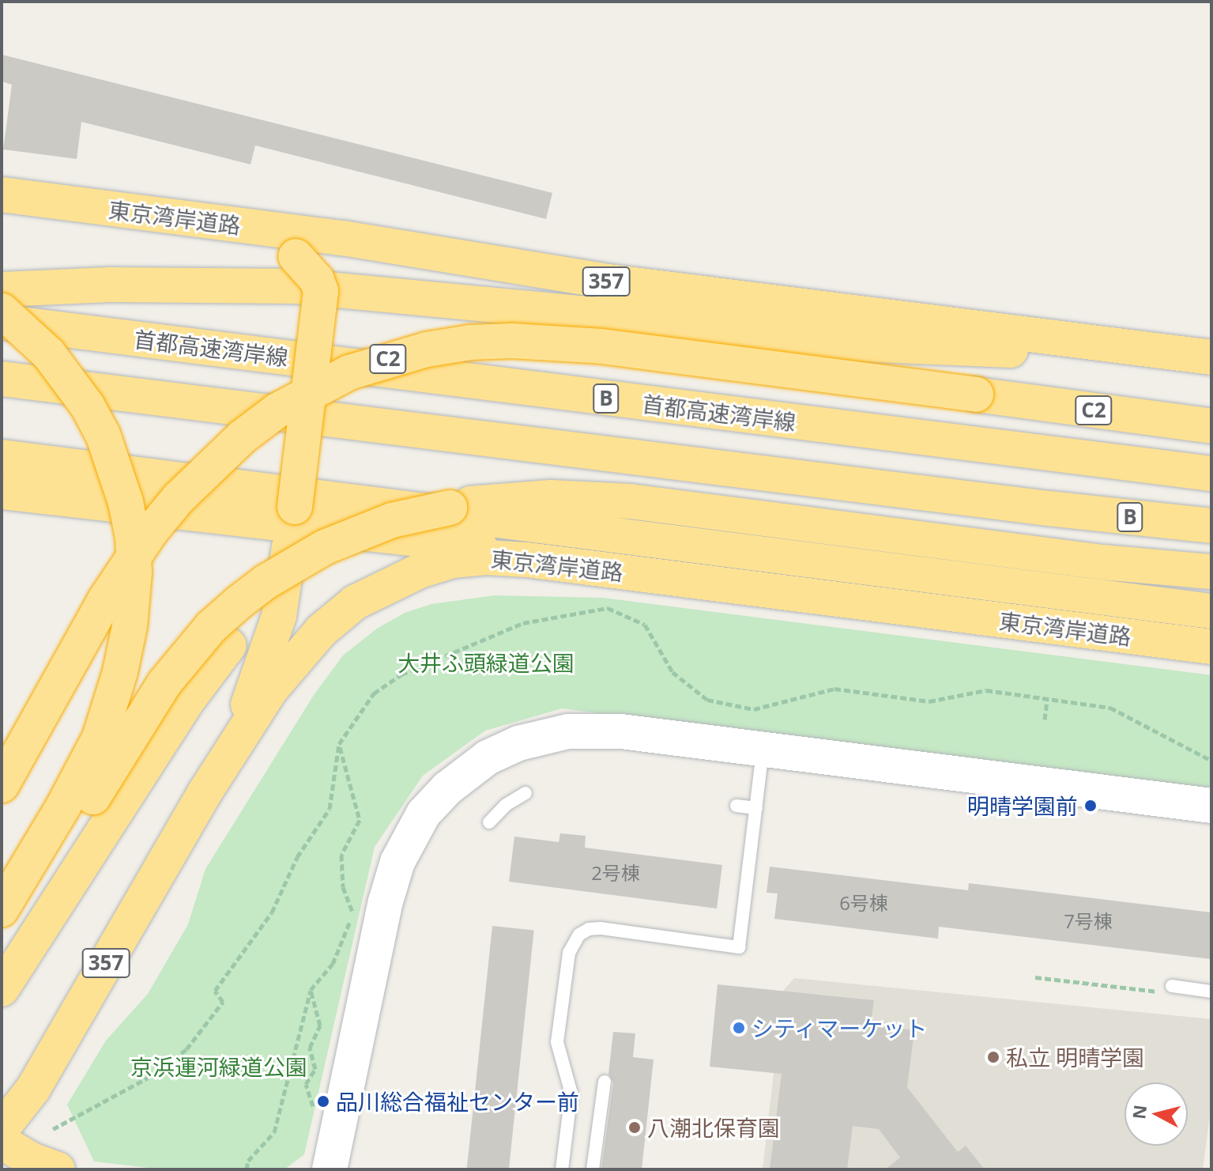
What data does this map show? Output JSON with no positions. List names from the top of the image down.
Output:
{
  "streets": {
    "highway": [
      "東京湾岸道路",
      "357",
      "首都高速湾岸線",
      "C2",
      "B"
    ]
  },
  "crossings": [
    ["東京湾岸道路", "357"]
  ],
  "parks": ["大井ふ頭緑道公園", "京浜運河緑道公園"],
  "places": [
    "明晴学園前",
    "シティマーケット",
    "私立 明晴学園",
    "品川総合福祉センター前",
    "八潮北保育園"
  ],
  "house_numbers": ["2号棟", "6号棟", "7号棟"],
  "north": "left"
}
